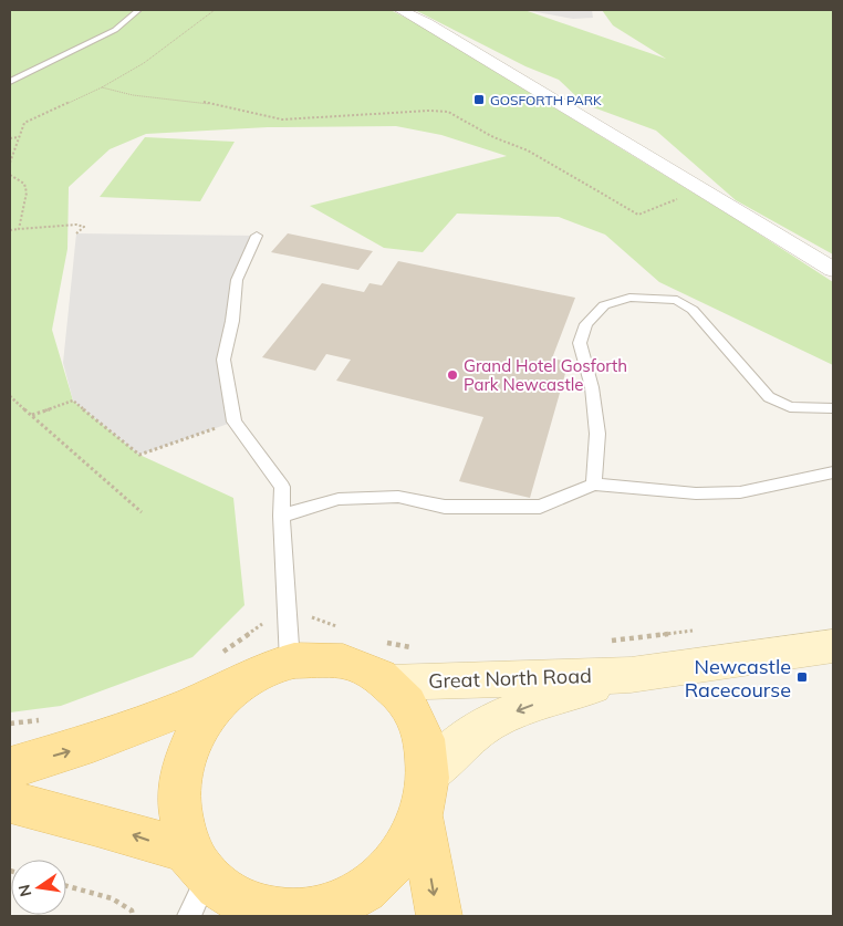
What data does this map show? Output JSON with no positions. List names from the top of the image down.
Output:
{
  "streets": {
    "main road": ["Great North Road"]
  },
  "places": {
    "transit": ["GOSFORTH PARK", "Newcastle Racecourse"],
    "other": ["Grand Hotel Gosforth Park Newcastle"]
  },
  "north": "left"
}
